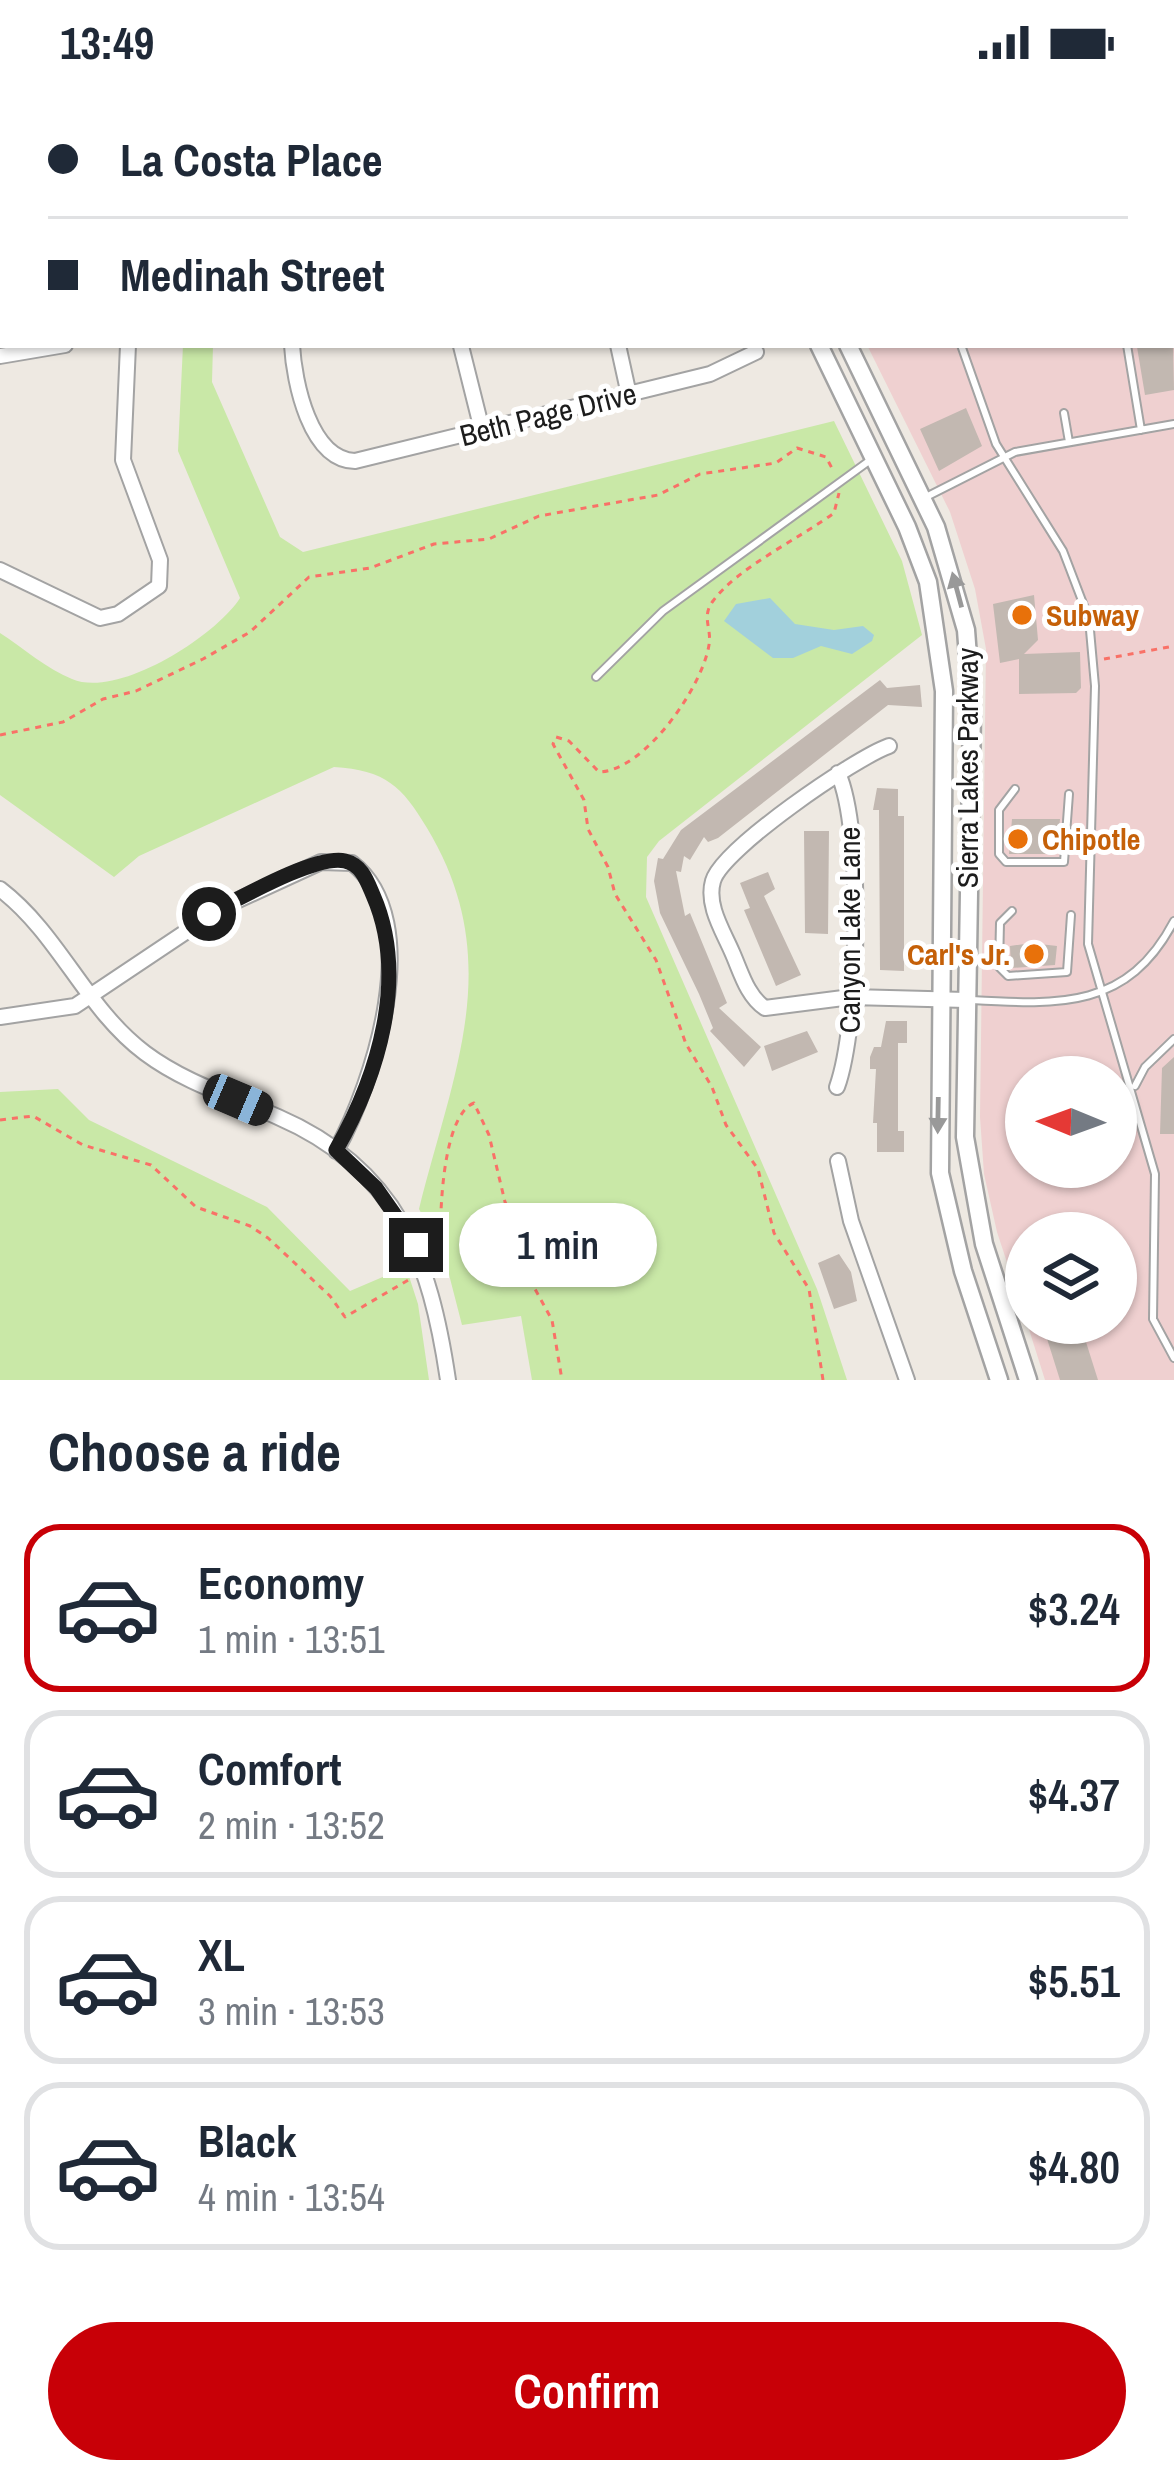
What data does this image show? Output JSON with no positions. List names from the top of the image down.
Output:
{
  "streets": {
    "street": ["Beth Page Drive", "Sierra Lakes Parkway", "Canyon Lake Lane"]
  },
  "places": ["Subway", "Chipotle", "Carl's Jr."],
  "north": "left",
  "page": {
    "status": "13:49",
    "banner": ["La Costa Place", "Medinah Street"],
    "bubble": "1 min",
    "heading": "Choose a ride",
    "list": [
      {
        "name": "Economy",
        "note": "1 min · 13:51",
        "value": "$3.24"
      },
      {
        "name": "Comfort",
        "note": "2 min · 13:52",
        "value": "$4.37"
      },
      {
        "name": "XL",
        "note": "3 min · 13:53",
        "value": "$5.51"
      },
      {
        "name": "Black",
        "note": "4 min · 13:54",
        "value": "$4.80"
      }
    ],
    "buttons": "Confirm"
  }
}
